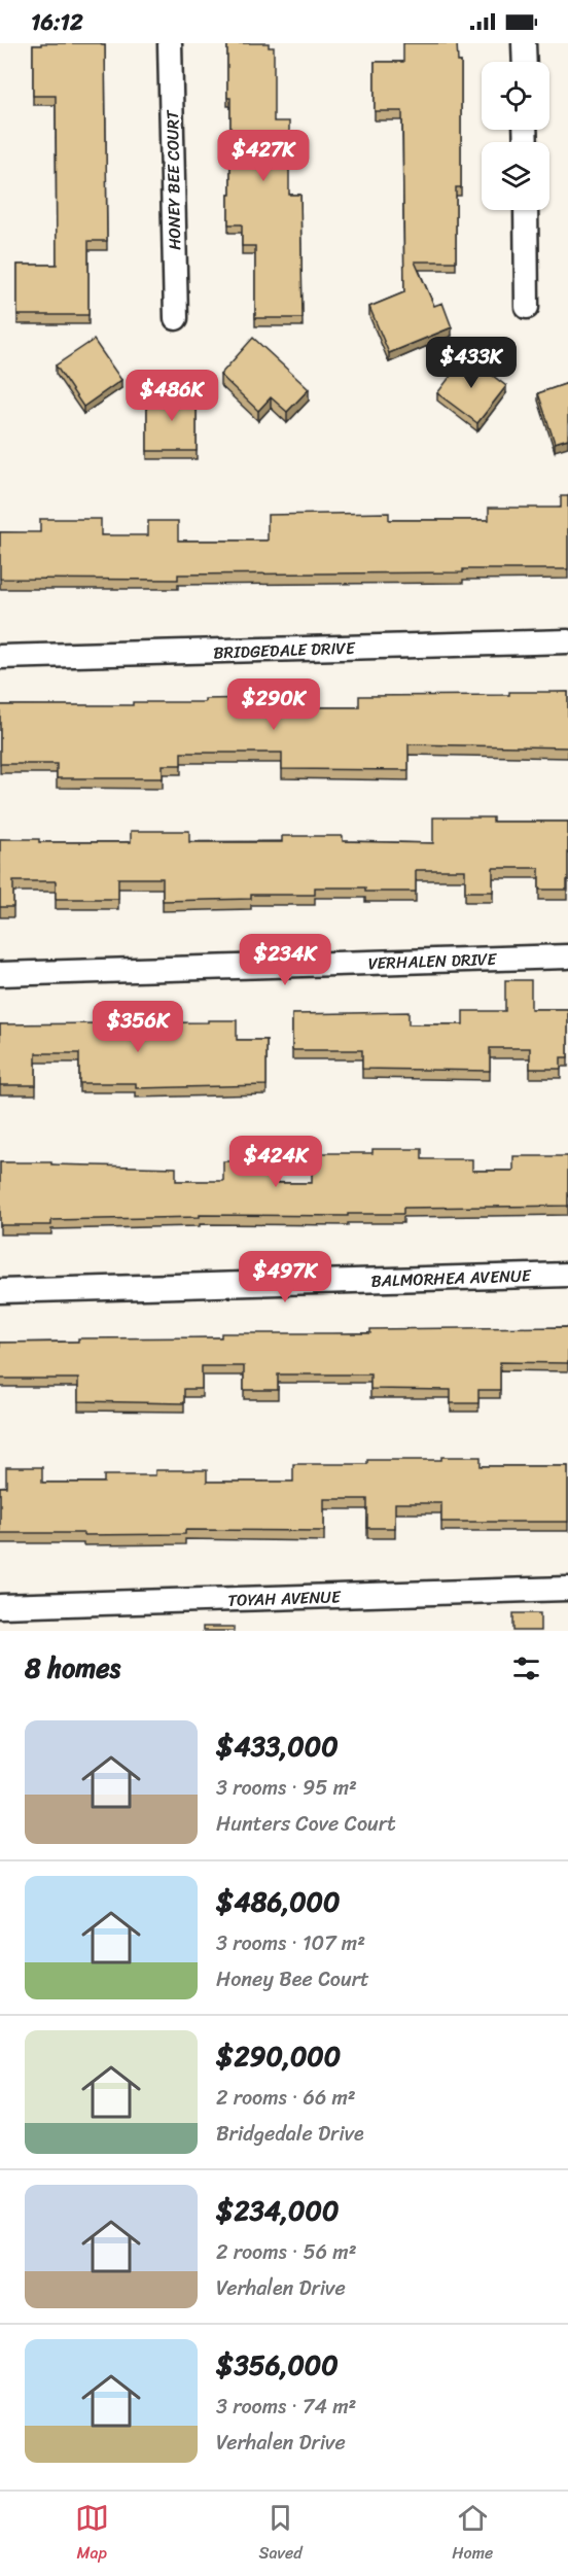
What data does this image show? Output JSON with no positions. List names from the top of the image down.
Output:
{
  "streets": {
    "street": [
      "HONEY BEE COURT",
      "BRIDGEDALE DRIVE",
      "VERHALEN DRIVE",
      "BALMORHEA AVENUE",
      "TOYAH AVENUE"
    ]
  },
  "page": {
    "status": "16:12",
    "price": [
      "$427K",
      "$433K",
      "$486K",
      "$290K",
      "$234K",
      "$356K",
      "$424K",
      "$497K"
    ],
    "heading": "8 homes",
    "list": [
      {
        "name": "$433,000",
        "note": "3 rooms · 95 m² · Hunters Cove Court"
      },
      {
        "name": "$486,000",
        "note": "3 rooms · 107 m² · Honey Bee Court"
      },
      {
        "name": "$290,000",
        "note": "2 rooms · 66 m² · Bridgedale Drive"
      },
      {
        "name": "$234,000",
        "note": "2 rooms · 56 m² · Verhalen Drive"
      },
      {
        "name": "$356,000",
        "note": "3 rooms · 74 m² · Verhalen Drive"
      }
    ],
    "tabs": ["Map", "Saved", "Home"]
  }
}
